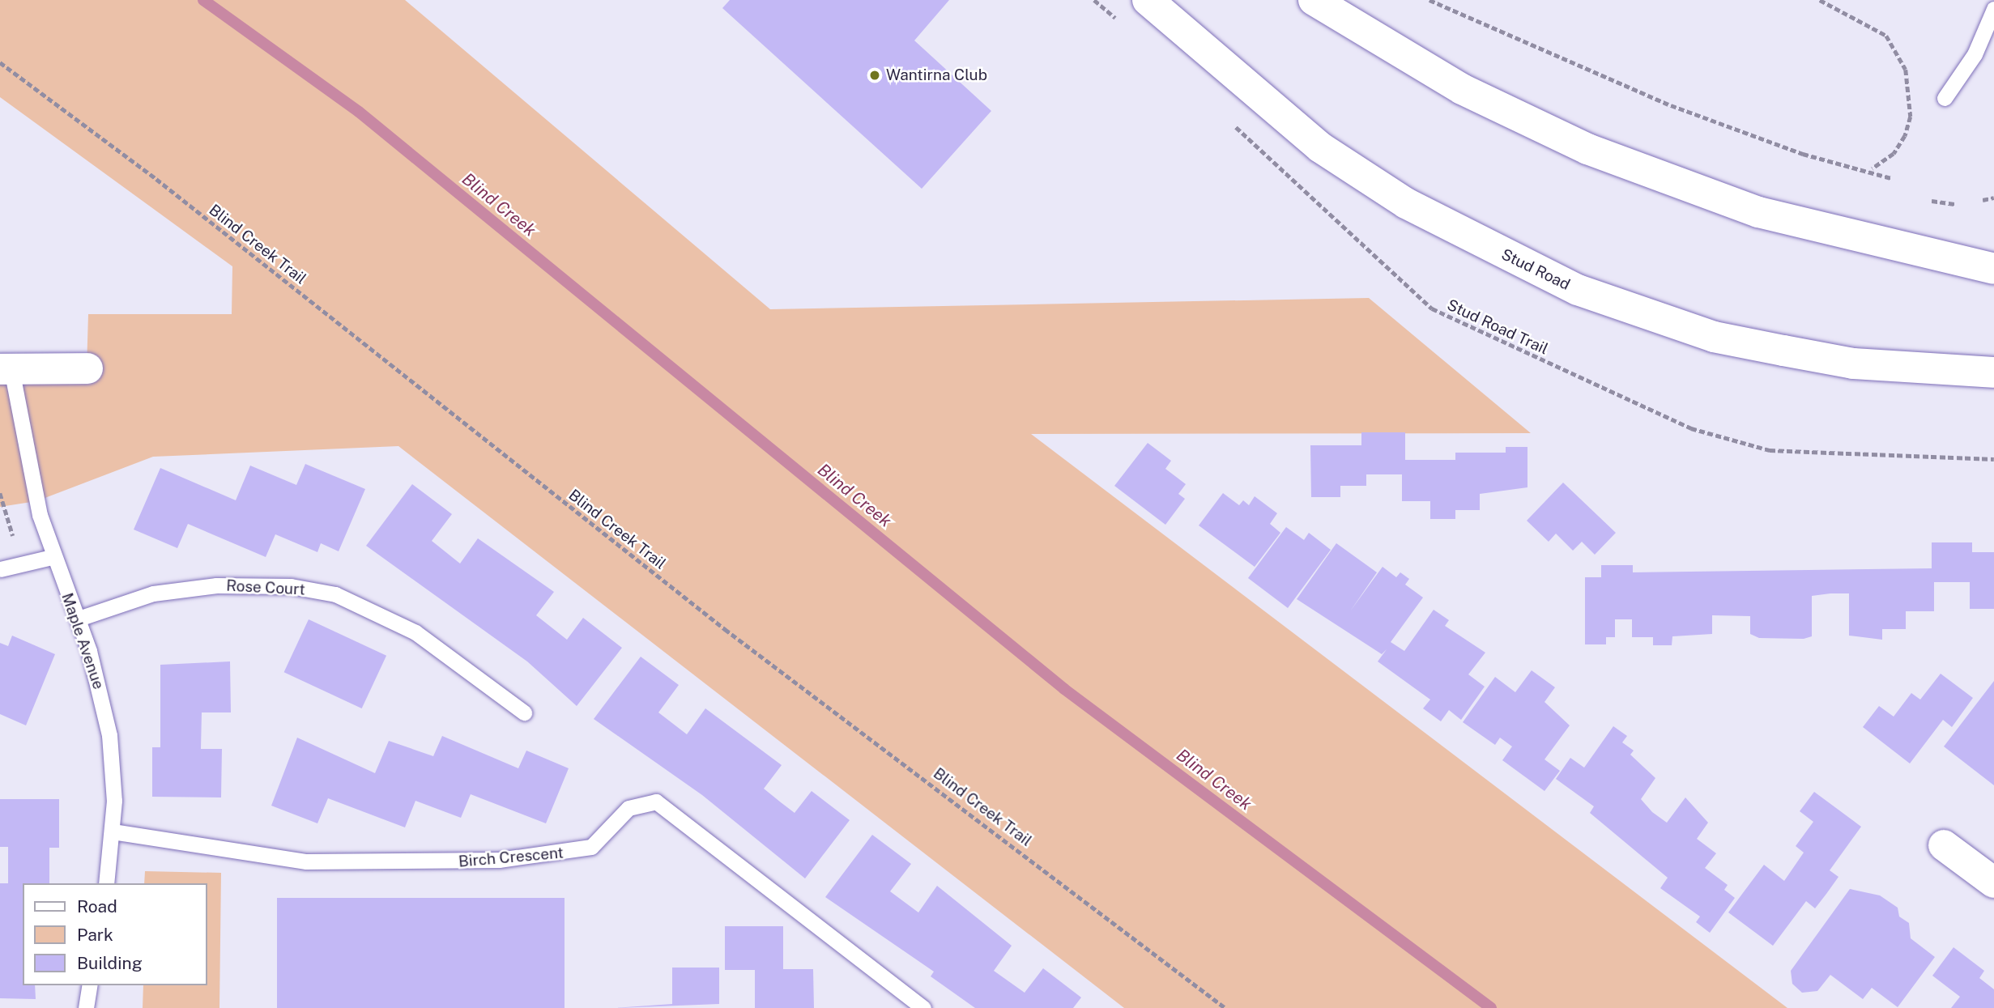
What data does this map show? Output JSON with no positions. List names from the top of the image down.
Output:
{
  "streets": {
    "main road": ["Stud Road"],
    "lane": ["Rose Court", "Maple Avenue", "Birch Crescent"],
    "path": ["Blind Creek Trail", "Stud Road Trail"]
  },
  "crossings": [
    ["Rose Court", "Maple Avenue"],
    ["Maple Avenue", "Birch Crescent"]
  ],
  "water": ["Blind Creek"],
  "places": ["Wantirna Club"],
  "legend": ["Road", "Park", "Building"]
}
